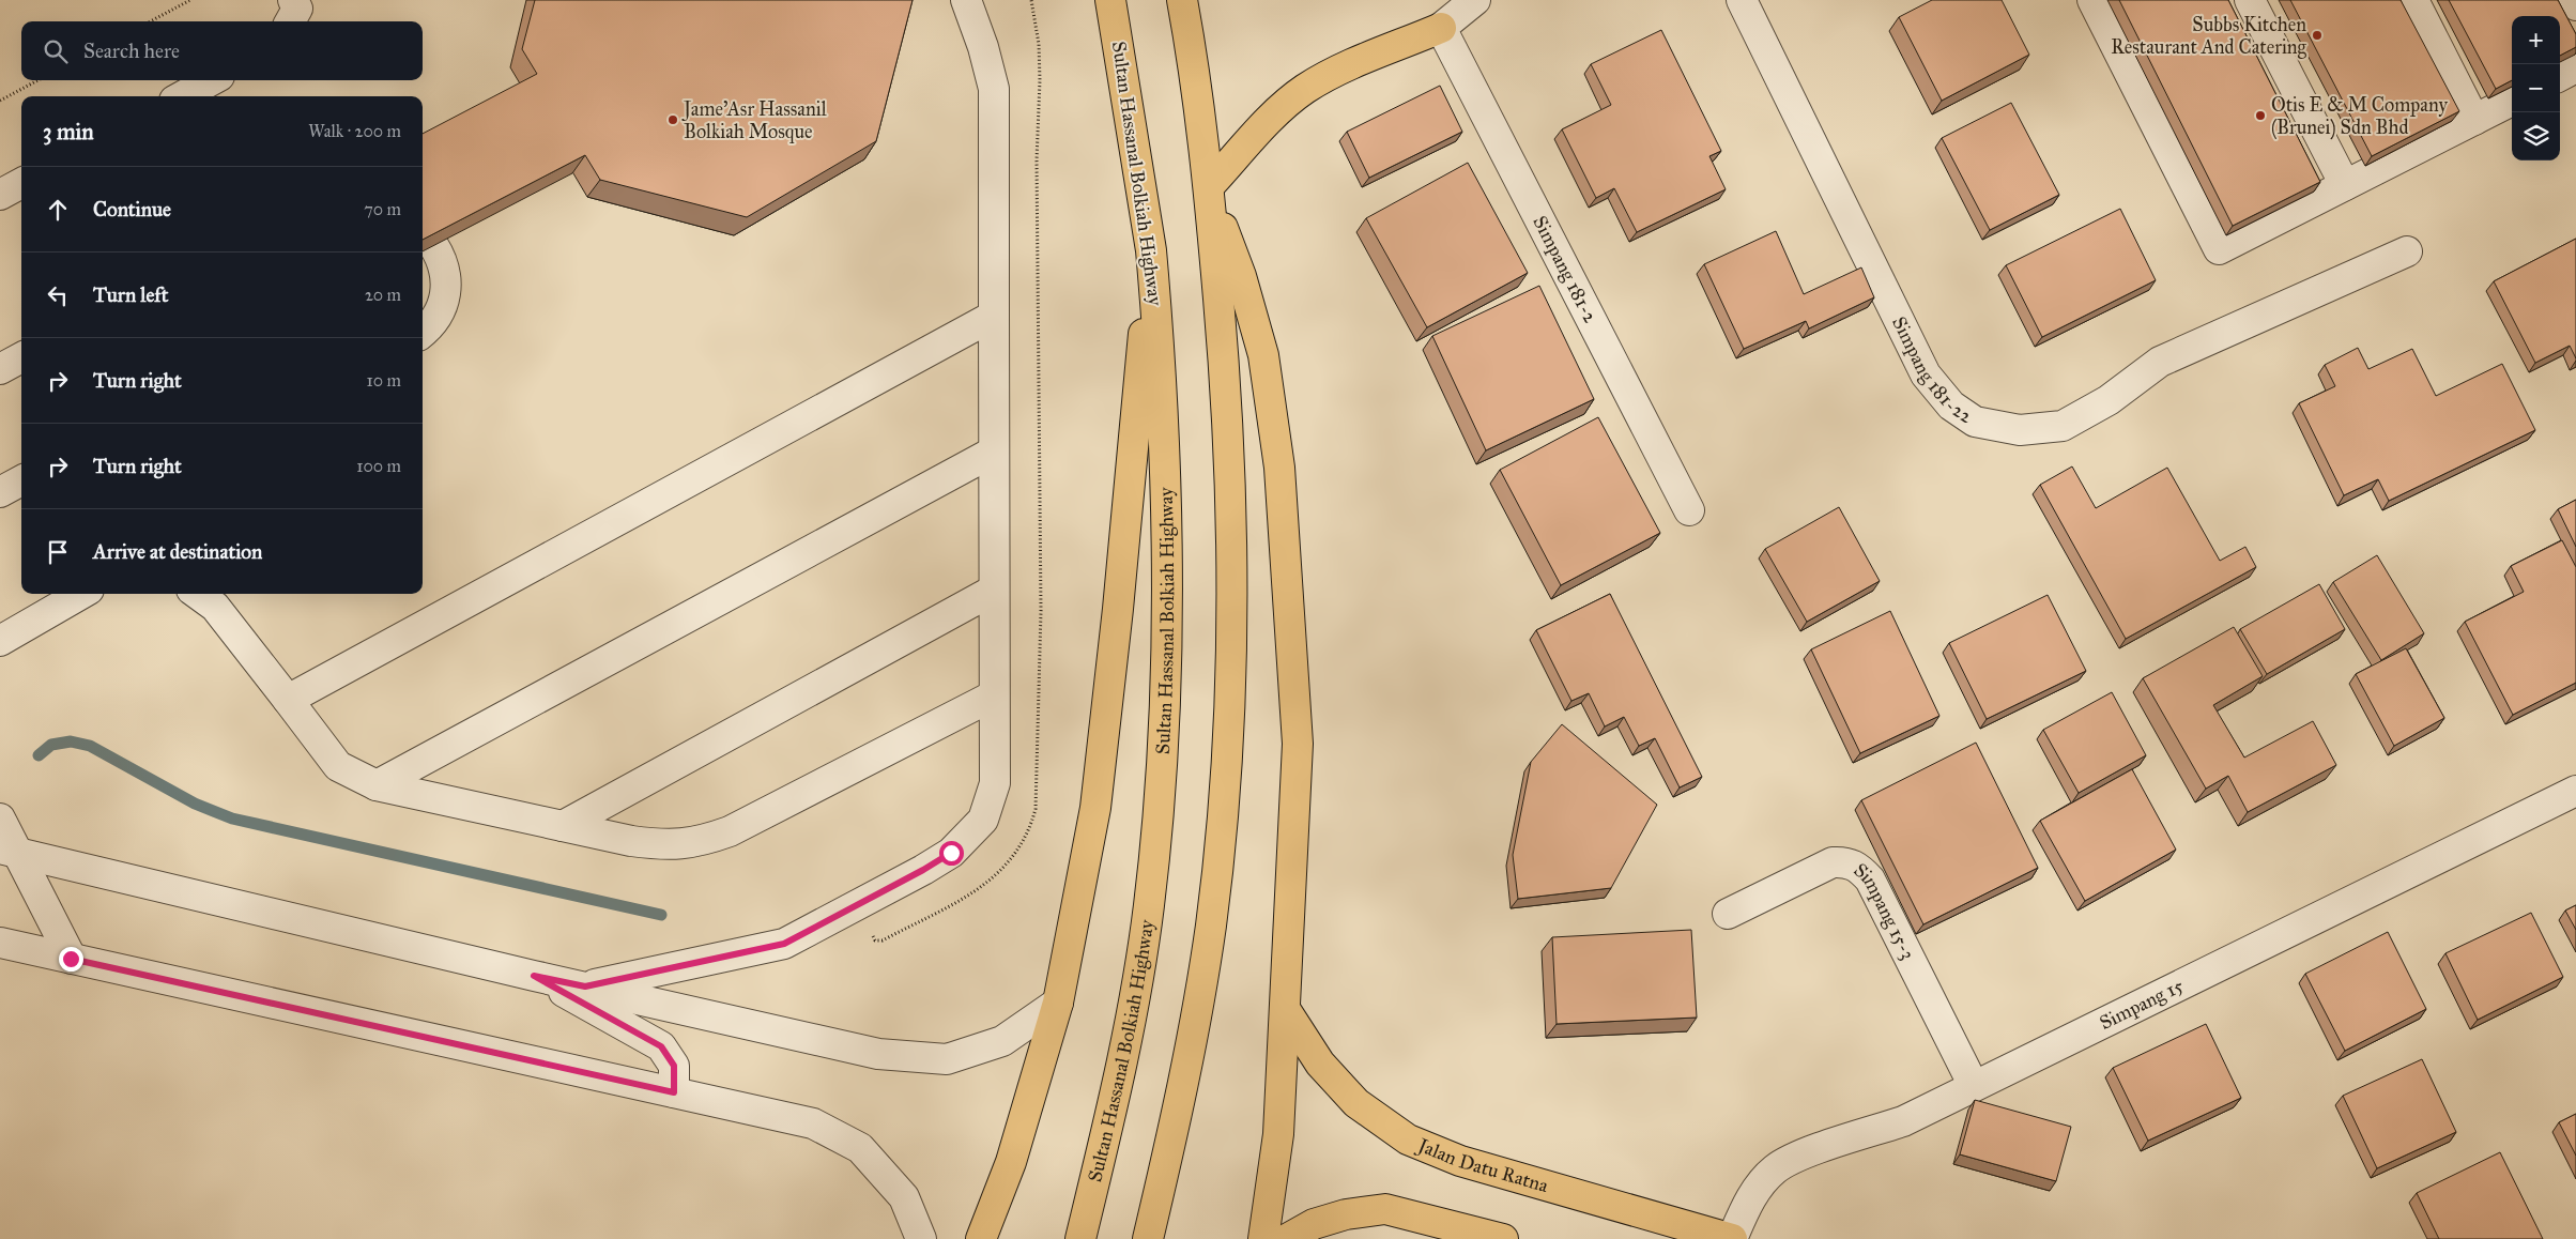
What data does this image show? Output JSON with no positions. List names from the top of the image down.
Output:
{
  "streets": {
    "main road": ["Sultan Hassanal Bolkiah Highway", "Jalan Datu Ratna"],
    "street": [
      "Simpang 181-2",
      "Simpang 181-22",
      "Simpang 15-3",
      "Simpang 15"
    ]
  },
  "crossings": [
    ["Simpang 15-3", "Simpang 15"],
    ["Simpang 15", "Jalan Datu Ratna"]
  ],
  "places": ["Subbs Kitchen Restaurant And Catering", "Otis E & M Company (Brunei) Sdn Bhd", "Jame'Asr Hassanil Bolkiah Mosque"],
  "page": {
    "map_buttons": ["+", "−"],
    "search": "Search here",
    "heading": ["3 min", "Walk · 200 m"],
    "list": [
      ["Continue", "70 m"],
      ["Turn left", "20 m"],
      ["Turn right", "10 m"],
      ["Turn right", "100 m"],
      "Arrive at destination"
    ]
  }
}
